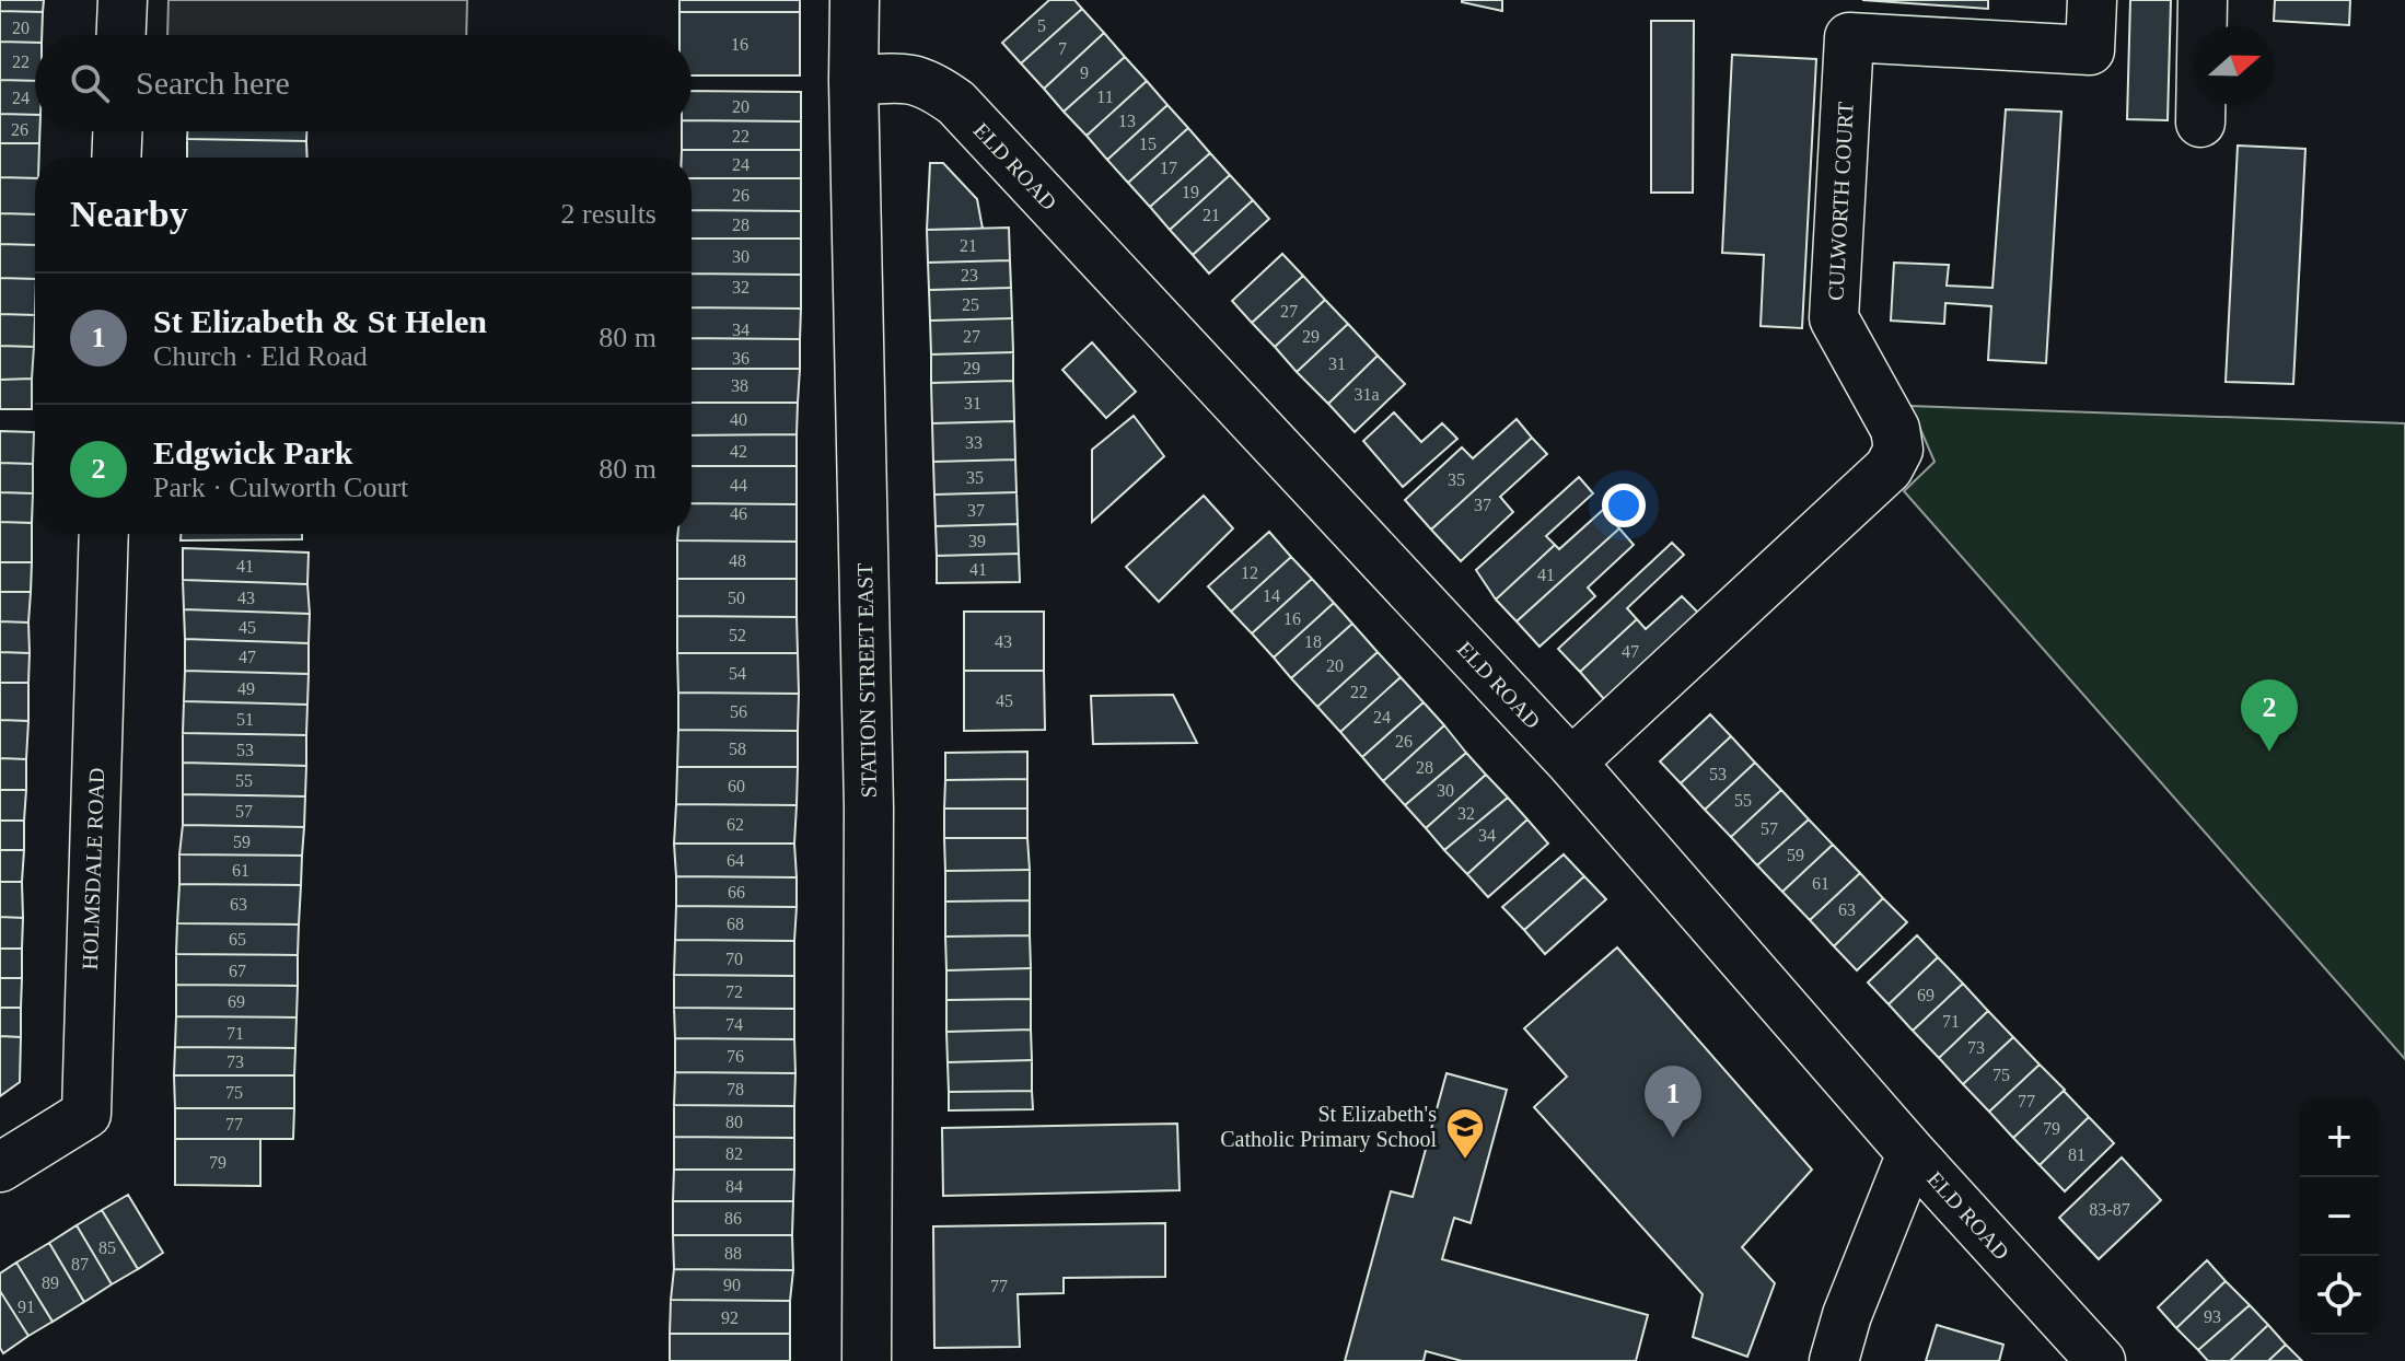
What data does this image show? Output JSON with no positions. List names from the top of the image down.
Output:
{
  "streets": {
    "street": [
      "ELD ROAD",
      "CULWORTH COURT",
      "STATION STREET EAST",
      "HOLMSDALE ROAD"
    ]
  },
  "crossings": [
    ["ELD ROAD", "CULWORTH COURT"],
    ["ELD ROAD", "STATION STREET EAST"]
  ],
  "places": {
    "school or university": ["St Elizabeth's Catholic Primary School"]
  },
  "house_numbers": [
    "5",
    "20",
    "16",
    "7",
    "22",
    "9",
    "11",
    "24",
    "20",
    "13",
    "26",
    "22",
    "15",
    "24",
    "17",
    "19",
    "26",
    "21",
    "28",
    "21",
    "30",
    "23",
    "32",
    "25",
    "27",
    "34",
    "27",
    "29",
    "36",
    "31",
    "29",
    "38",
    "31a",
    "31",
    "40",
    "33",
    "42",
    "35",
    "35",
    "44",
    "37",
    "37",
    "46",
    "39",
    "48",
    "41",
    "41",
    "12",
    "41",
    "14",
    "43",
    "50",
    "16",
    "45",
    "52",
    "43",
    "18",
    "47",
    "47",
    "20",
    "54",
    "49",
    "22",
    "45",
    "56",
    "24",
    "51",
    "26",
    "58",
    "53",
    "28",
    "53",
    "55",
    "60",
    "30",
    "55",
    "57",
    "32",
    "62",
    "57",
    "34",
    "59",
    "59",
    "64",
    "61",
    "61",
    "66",
    "63",
    "63",
    "68",
    "65",
    "70",
    "67",
    "72",
    "69",
    "69",
    "71",
    "74",
    "71",
    "73",
    "76",
    "73",
    "75",
    "78",
    "75",
    "77",
    "80",
    "77",
    "79",
    "82",
    "81",
    "79",
    "84",
    "83-87",
    "86",
    "85",
    "88",
    "87",
    "89",
    "90",
    "77",
    "91",
    "93",
    "92"
  ],
  "north": "right",
  "page": {
    "search": "Search here",
    "heading": ["Nearby", "2 results"],
    "list": [
      {
        "mark": "1",
        "name": "St Elizabeth & St Helen",
        "note": "Church · Eld Road",
        "value": "80 m"
      },
      {
        "mark": "2",
        "name": "Edgwick Park",
        "note": "Park · Culworth Court",
        "value": "80 m"
      }
    ],
    "pins": ["2", "1"],
    "map_buttons": ["+", "−"]
  }
}
